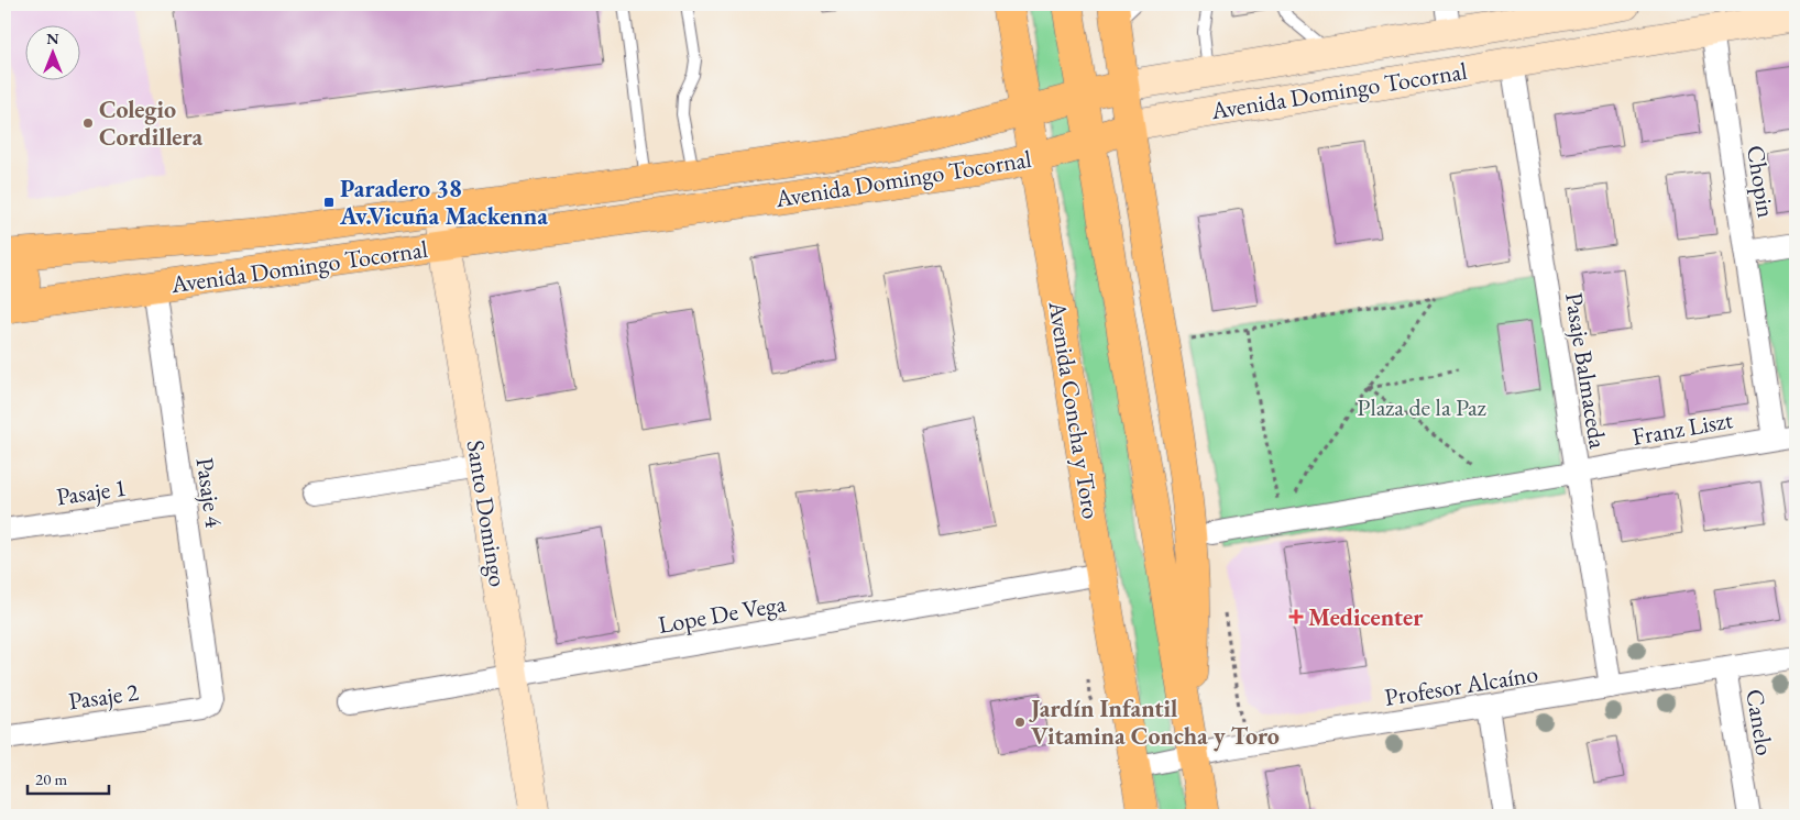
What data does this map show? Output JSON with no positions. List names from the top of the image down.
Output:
{
  "streets": {
    "main road": ["Avenida Domingo Tocornal", "Avenida Concha y Toro", "Santo Domingo"],
    "street": [
      "Chopin",
      "Pasaje Balmaceda",
      "Franz Liszt",
      "Pasaje 1",
      "Pasaje 4",
      "Lope De Vega",
      "Profesor Alcaíno",
      "Pasaje 2",
      "Canelo"
    ]
  },
  "crossings": [
    ["Avenida Domingo Tocornal", "Chopin"],
    ["Avenida Domingo Tocornal", "Pasaje Balmaceda"],
    ["Avenida Domingo Tocornal", "Avenida Concha y Toro"],
    ["Avenida Domingo Tocornal", "Pasaje 4"],
    ["Avenida Domingo Tocornal", "Santo Domingo"],
    ["Chopin", "Franz Liszt"],
    ["Pasaje Balmaceda", "Franz Liszt"],
    ["Pasaje Balmaceda", "Profesor Alcaíno"],
    ["Avenida Concha y Toro", "Lope De Vega"],
    ["Avenida Concha y Toro", "Profesor Alcaíno"],
    ["Pasaje 1", "Pasaje 4"],
    ["Pasaje 4", "Pasaje 2"],
    ["Santo Domingo", "Lope De Vega"],
    ["Profesor Alcaíno", "Canelo"]
  ],
  "parks": ["Plaza de la Paz"],
  "places": {
    "other": ["Colegio Cordillera", "Jardín Infantil Vitamina Concha y Toro"],
    "transit": ["Paradero 38 Av.Vicuña Mackenna"],
    "health": ["Medicenter"]
  },
  "scale_bar": "20 m",
  "north": "top"
}
